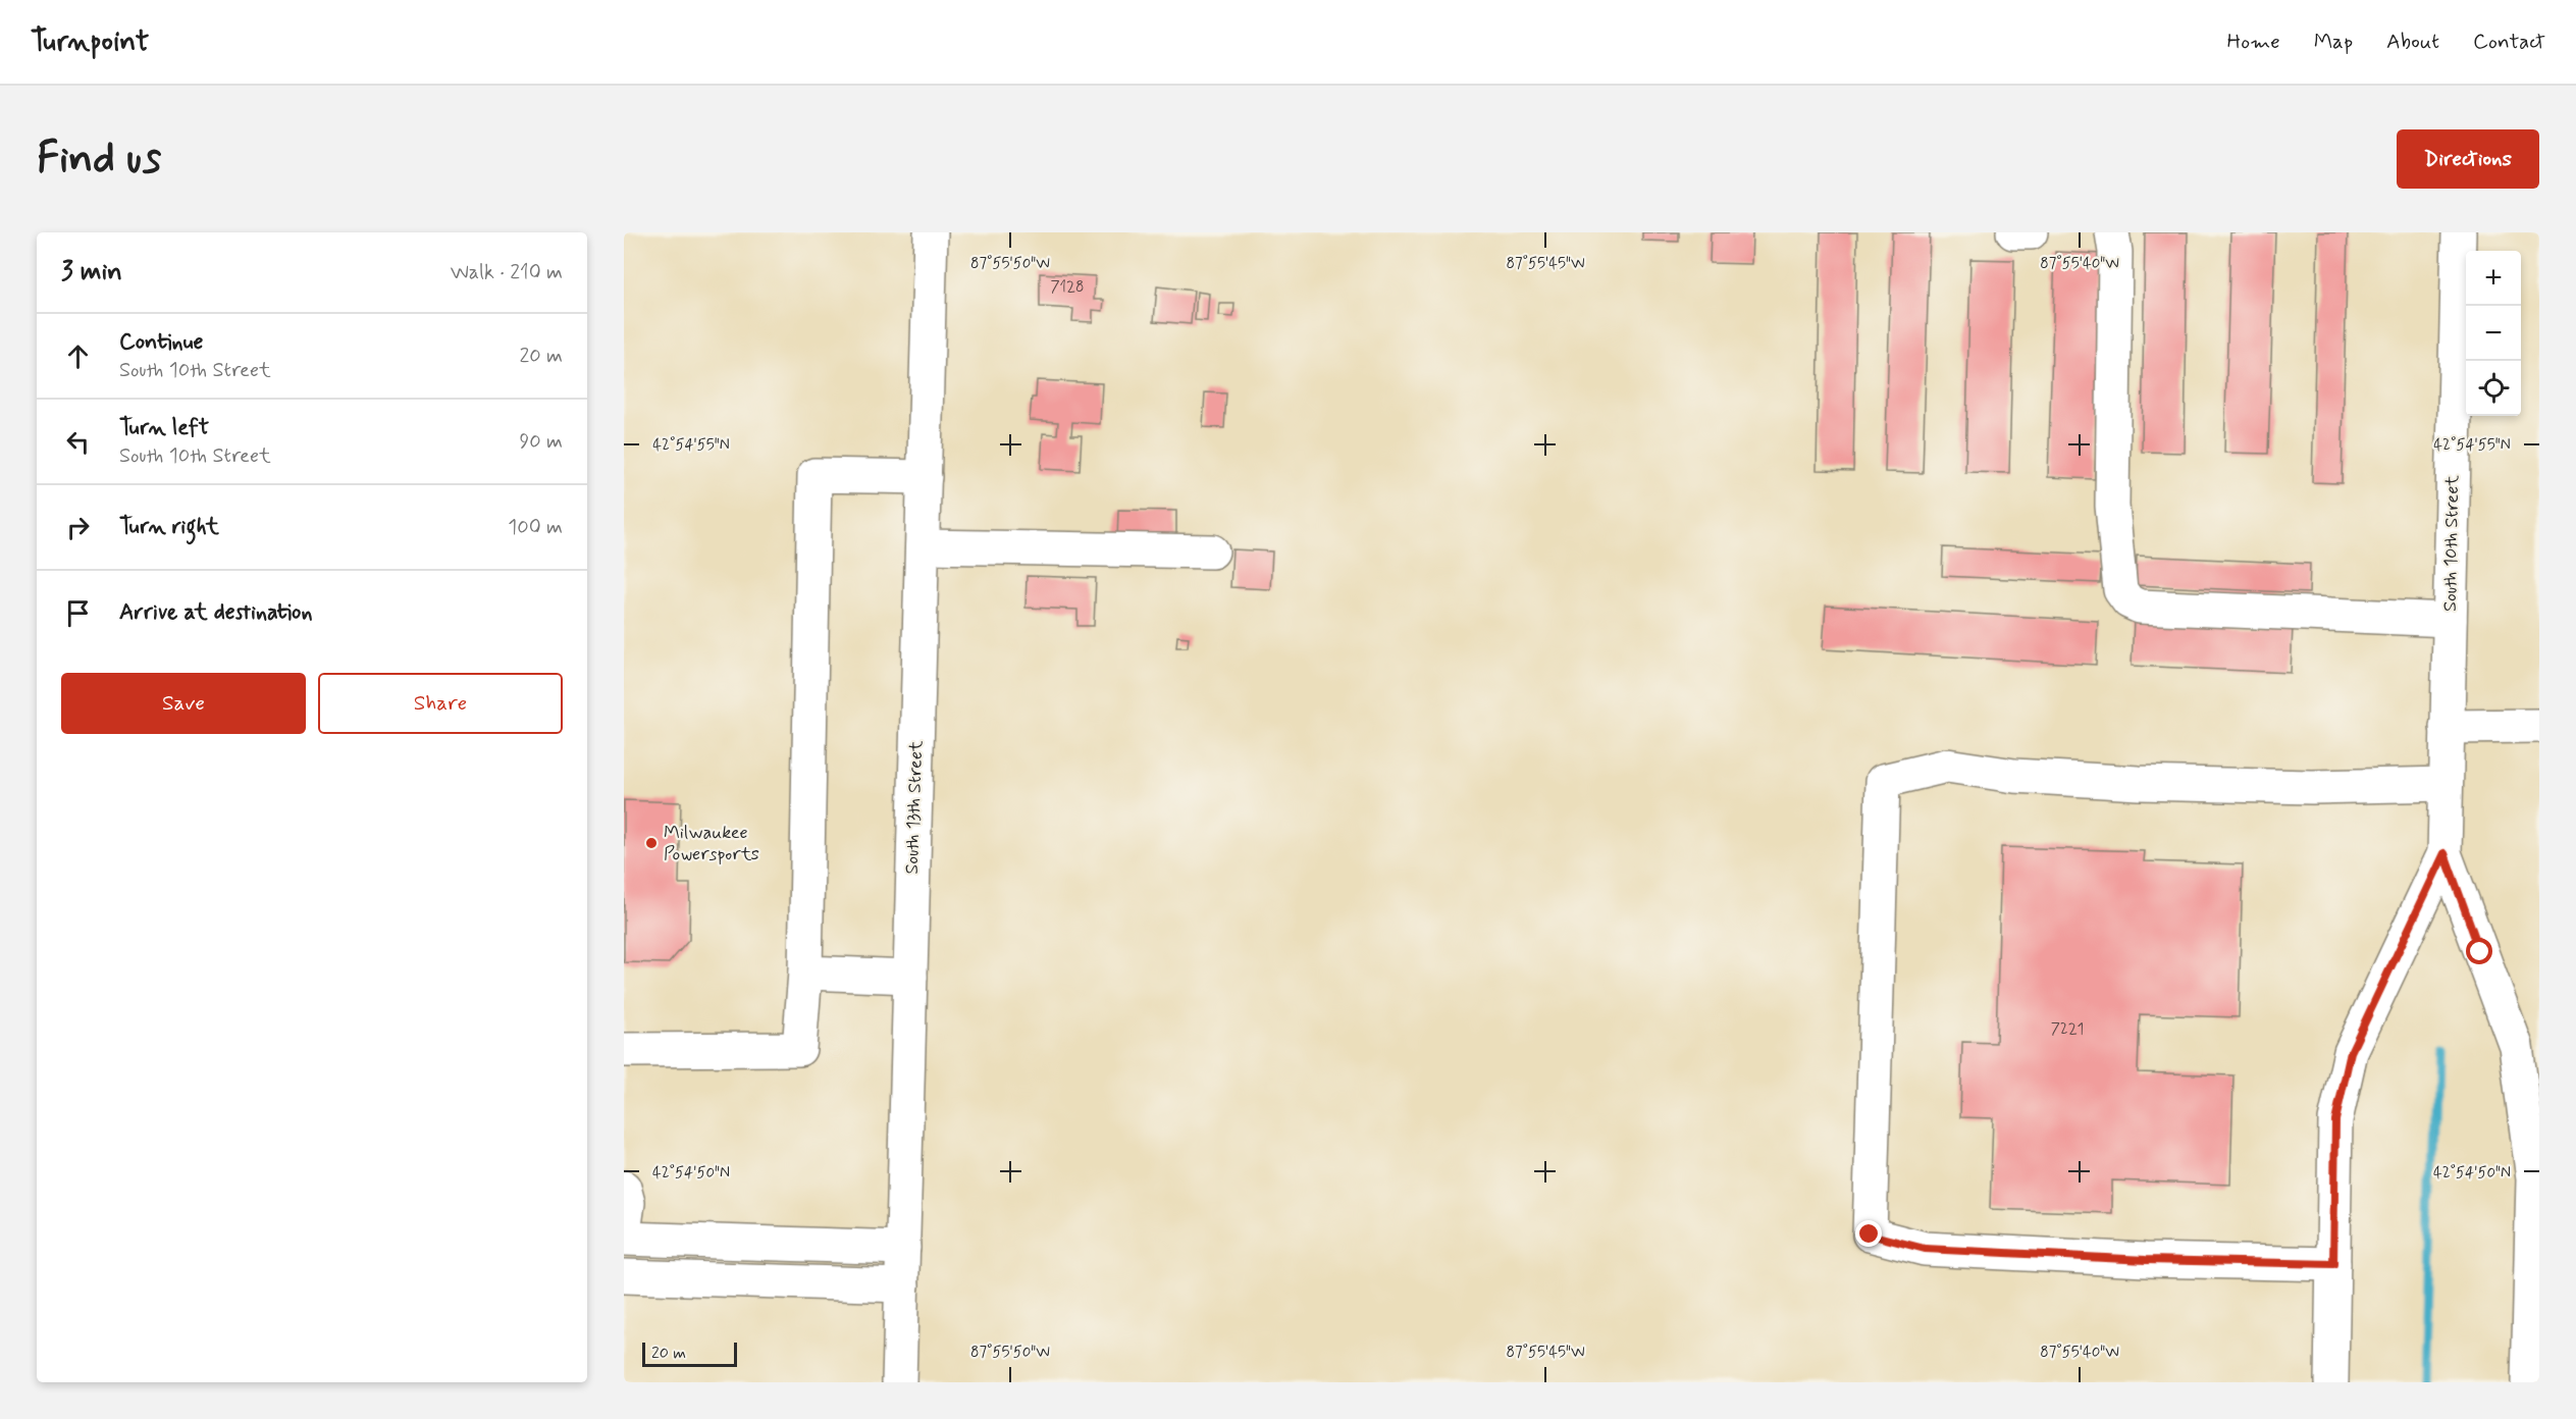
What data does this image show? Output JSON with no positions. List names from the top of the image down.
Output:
{
  "streets": {
    "street": ["South 10th Street", "South 13th Street"]
  },
  "places": ["Milwaukee Powersports"],
  "house_numbers": ["7128", "7221"],
  "scale_bar": "20 m",
  "page": {
    "header": "Turnpoint",
    "nav": [
      "Home",
      "Map",
      "About",
      "Contact"
    ],
    "buttons": [
      "Directions",
      ["Save", "Share"]
    ],
    "title": "Find us",
    "heading": ["3 min", "Walk · 210 m"],
    "map_buttons": ["+", "−"],
    "list": [
      ["Continue", "South 10th Street", "20 m"],
      ["Turn left", "South 10th Street", "90 m"],
      ["Turn right", "100 m"],
      "Arrive at destination"
    ],
    "scale": "20 m"
  },
  "coordinates": [
    "87°55'50\"W",
    "87°55'45\"W",
    "87°55'40\"W",
    "42°54'55\"N",
    "42°54'50\"N"
  ]
}
